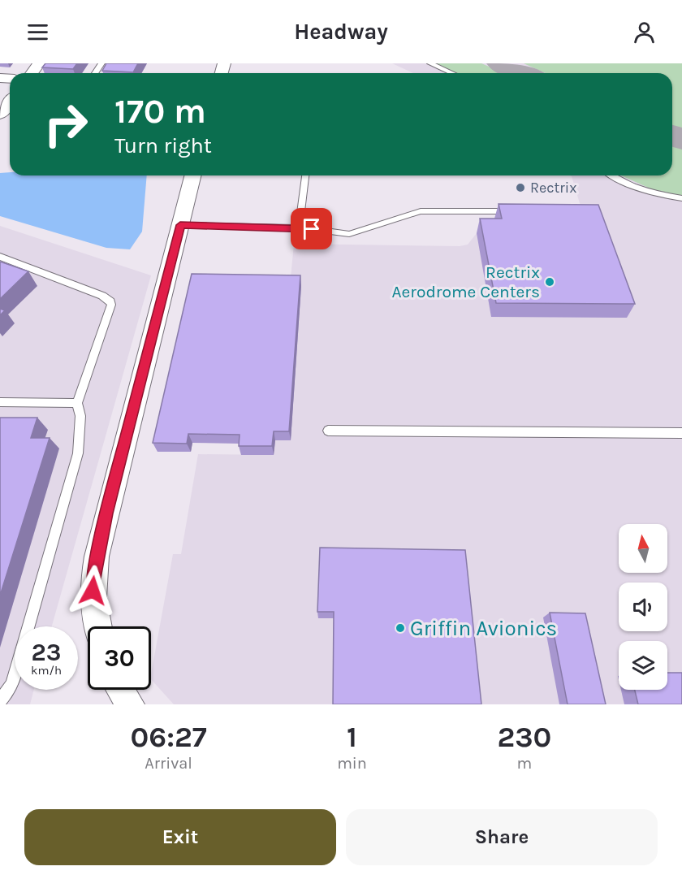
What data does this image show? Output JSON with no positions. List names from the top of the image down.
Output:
{
  "places": ["Rectrix", "Rectrix Aerodrome Centers", "Griffin Avionics"],
  "north": "top",
  "page": {
    "header": "Headway",
    "turn": ["170 m", "Turn right"],
    "speed": "23 km/h",
    "limit": "30",
    "eta": [
      "06:27",
      "Arrival",
      "1",
      "min",
      "230",
      "m"
    ],
    "buttons": ["Exit", "Share"]
  }
}
